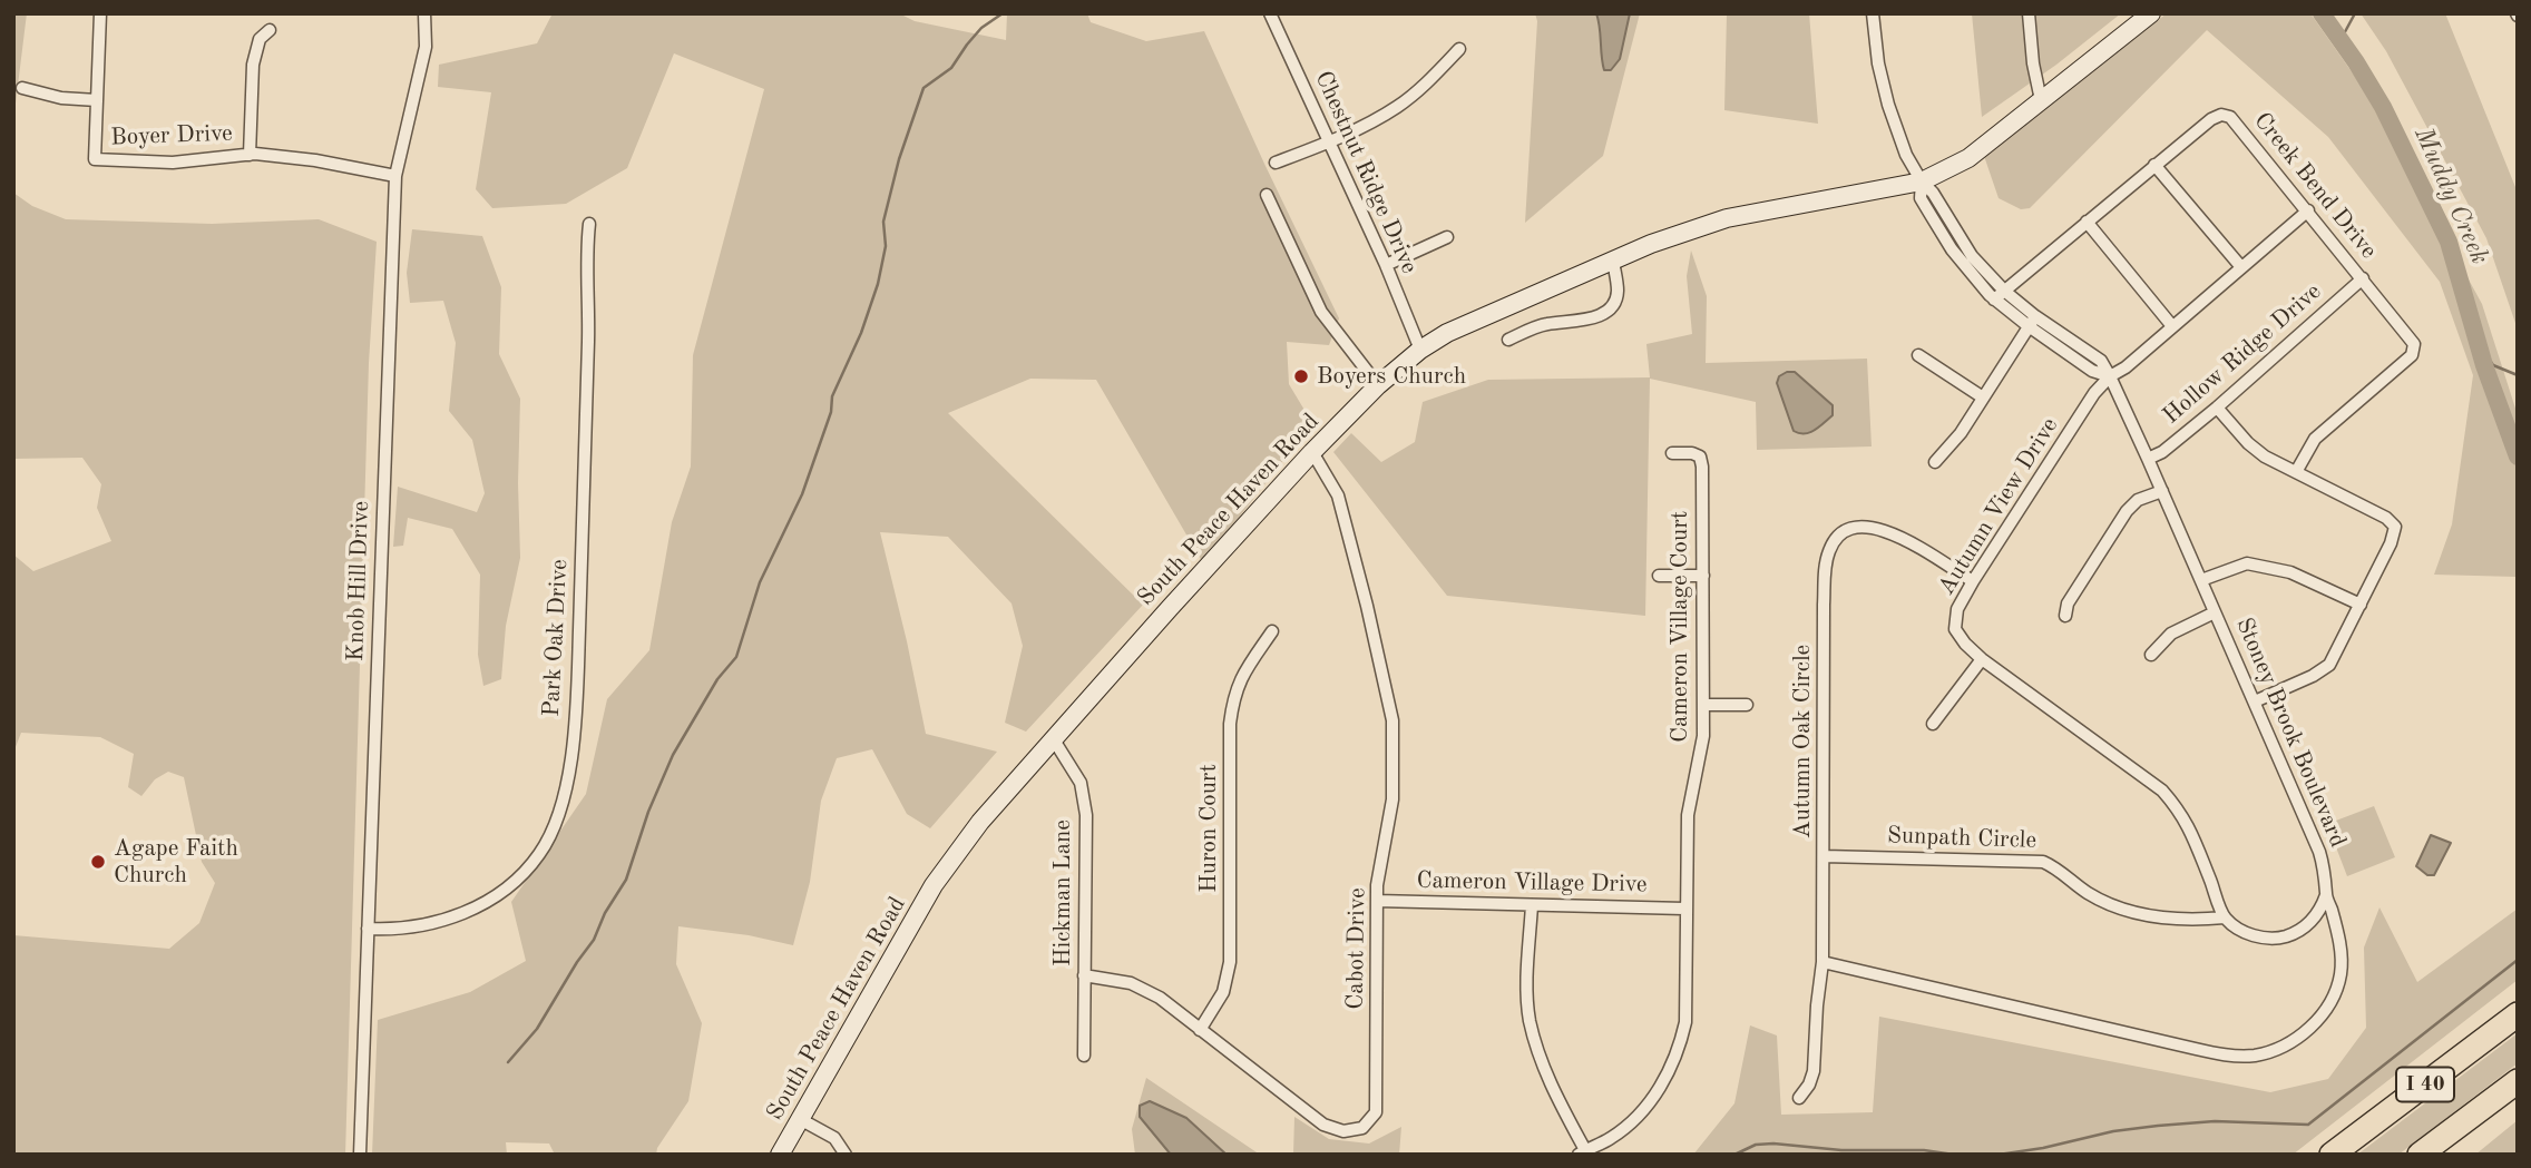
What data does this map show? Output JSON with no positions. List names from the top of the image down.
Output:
{
  "streets": {
    "highway": ["I 40"],
    "main road": ["South Peace Haven Road"],
    "street": [
      "Boyer Drive",
      "Chestnut Ridge Drive",
      "Creek Bend Drive",
      "Hollow Ridge Drive",
      "Autumn View Drive",
      "Knob Hill Drive",
      "Cameron Village Court",
      "Park Oak Drive",
      "Stoney Brook Boulevard",
      "Autumn Oak Circle",
      "Huron Court",
      "Sunpath Circle",
      "Cameron Village Drive",
      "Hickman Lane",
      "Cabot Drive"
    ]
  },
  "crossings": [
    ["Boyer Drive", "Knob Hill Drive"],
    ["Chestnut Ridge Drive", "South Peace Haven Road"],
    ["Creek Bend Drive", "Hollow Ridge Drive"],
    ["Creek Bend Drive", "Autumn View Drive"],
    ["Creek Bend Drive", "Stoney Brook Boulevard"],
    ["Hollow Ridge Drive", "Stoney Brook Boulevard"],
    ["Autumn View Drive", "Stoney Brook Boulevard"],
    ["Autumn View Drive", "Autumn Oak Circle"],
    ["Autumn View Drive", "Sunpath Circle"],
    ["South Peace Haven Road", "Stoney Brook Boulevard"],
    ["South Peace Haven Road", "Hickman Lane"],
    ["South Peace Haven Road", "Cabot Drive"],
    ["Knob Hill Drive", "Park Oak Drive"],
    ["Cameron Village Court", "Cameron Village Drive"],
    ["Stoney Brook Boulevard", "Autumn Oak Circle"],
    ["Autumn Oak Circle", "Sunpath Circle"],
    ["Huron Court", "Cabot Drive"],
    ["Cameron Village Drive", "Cabot Drive"],
    ["Hickman Lane", "Cabot Drive"]
  ],
  "water": ["Muddy Creek"],
  "places": ["Boyers Church", "Agape Faith Church"]
}
